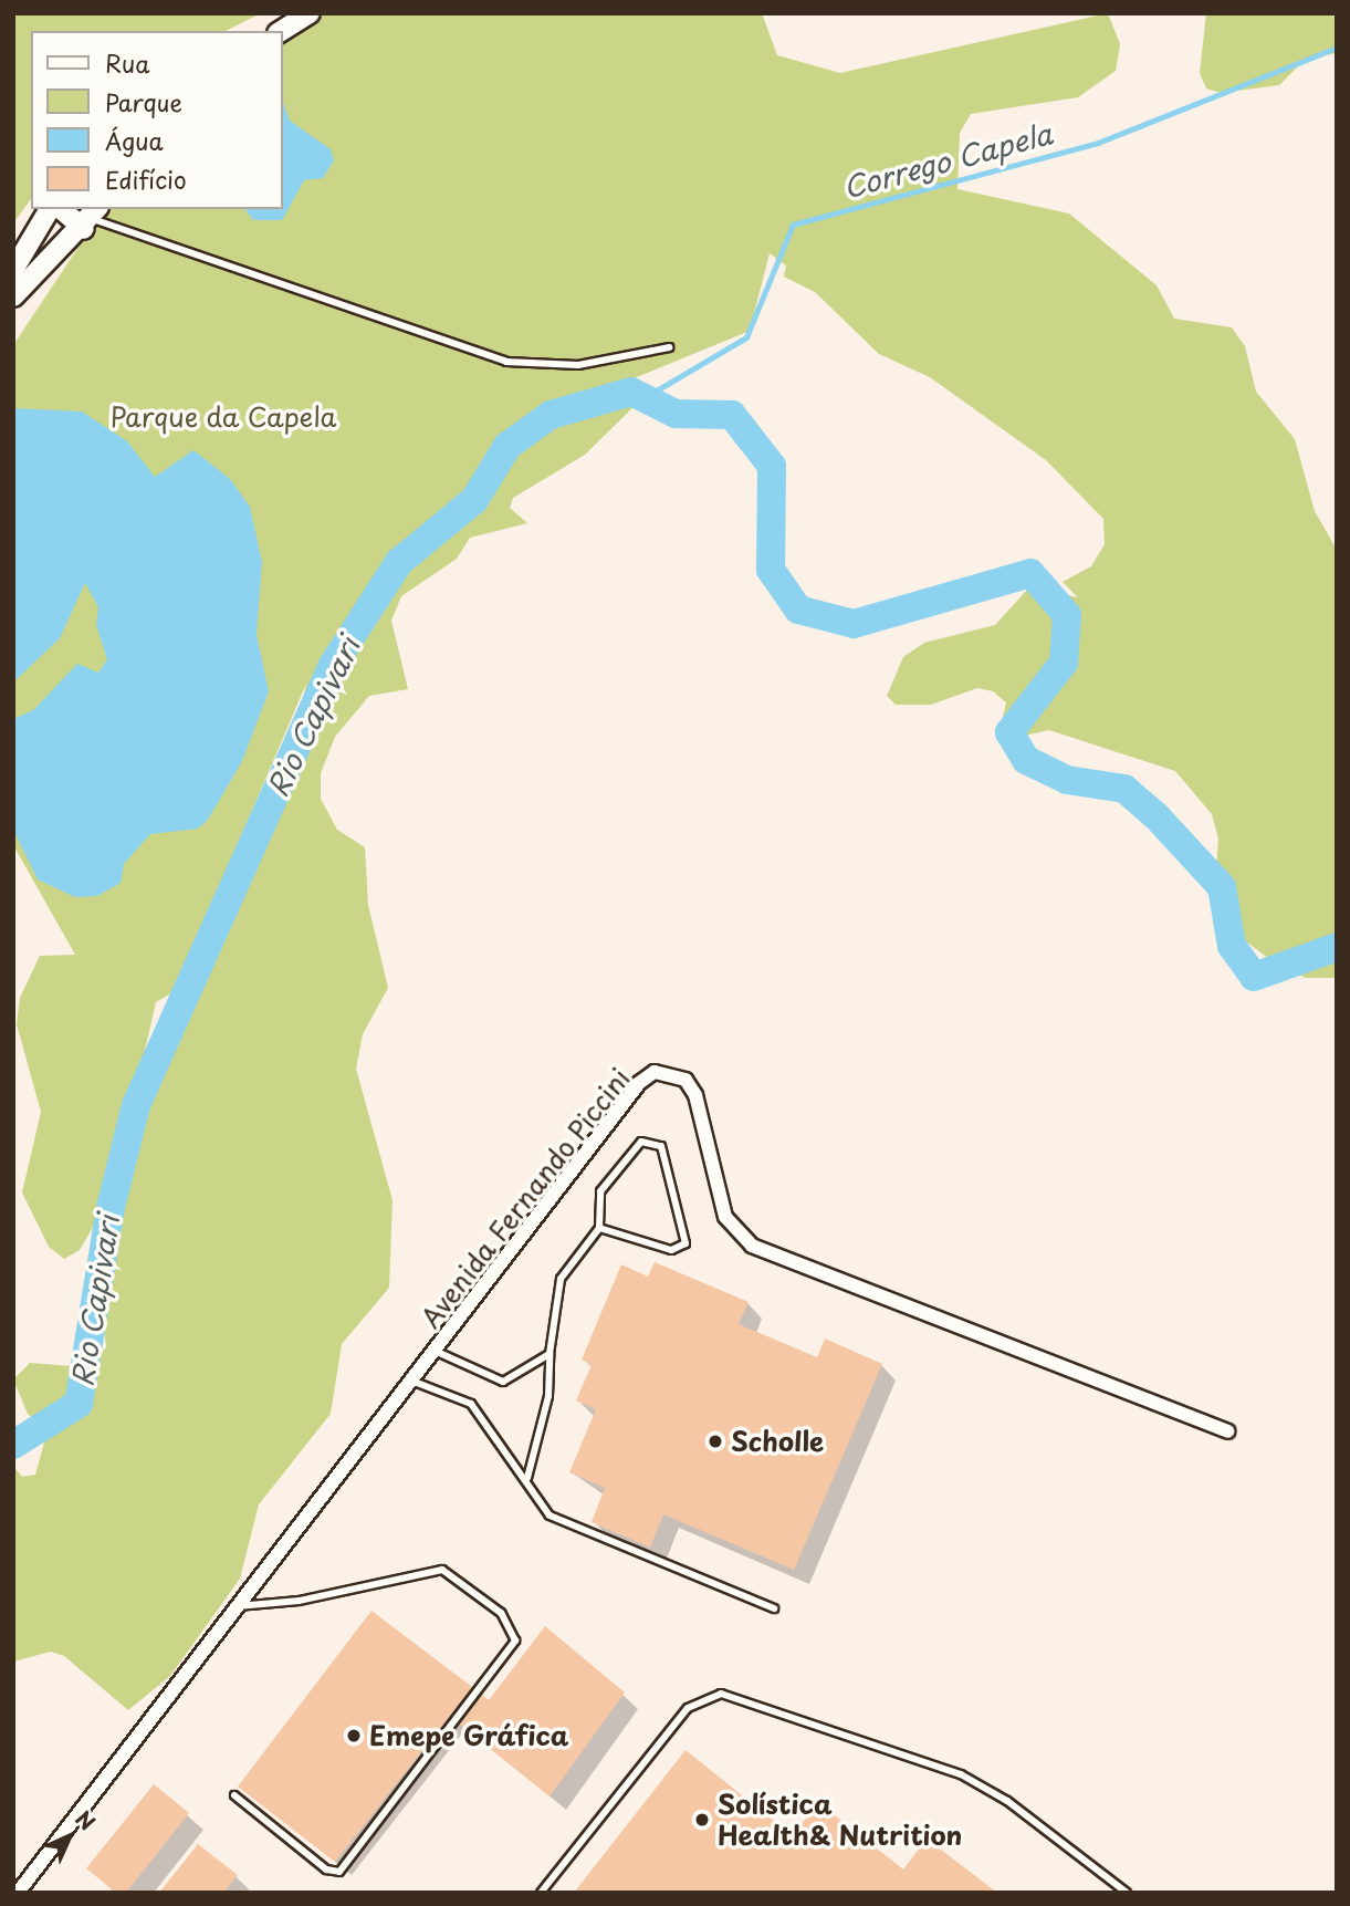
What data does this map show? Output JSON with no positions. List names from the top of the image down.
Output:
{
  "streets": {
    "street": ["Avenida Fernando Piccini"]
  },
  "water": ["Corrego Capela", "Rio Capivari"],
  "parks": ["Parque da Capela"],
  "places": ["Scholle", "Emepe Gráfica", "Solística Health& Nutrition"],
  "legend": [
    "Rua",
    "Parque",
    "Água",
    "Edifício"
  ],
  "north": "top right"
}
